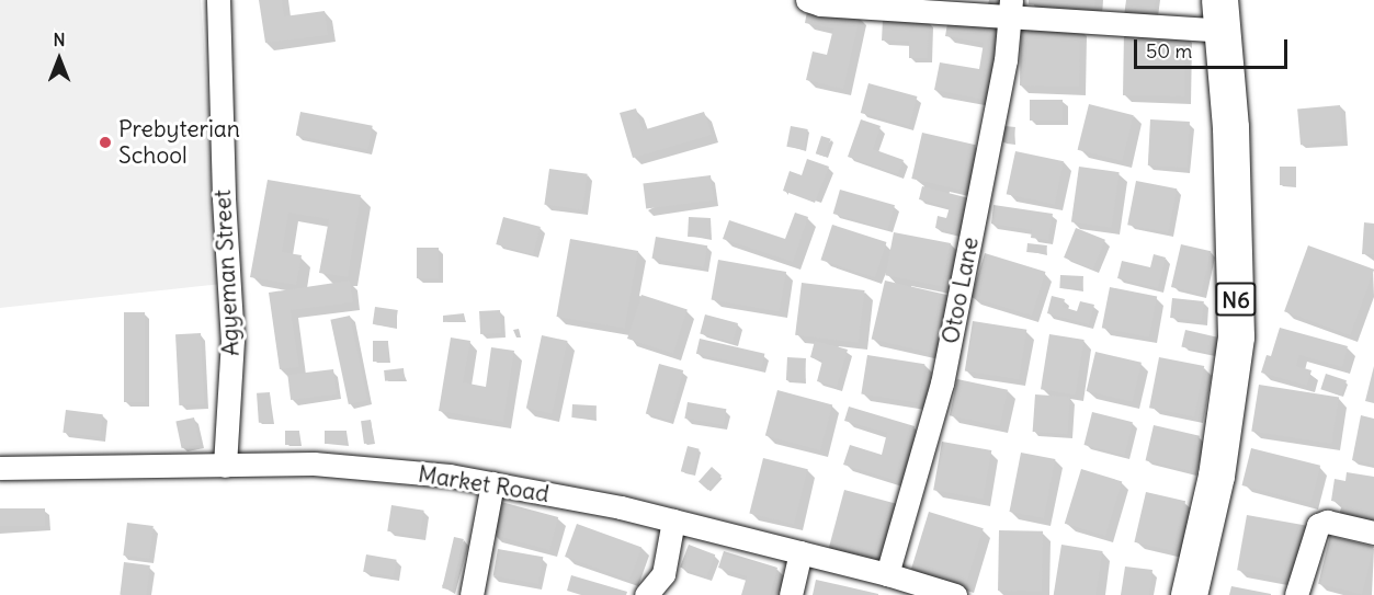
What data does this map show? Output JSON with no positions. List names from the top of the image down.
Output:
{
  "streets": {
    "main road": ["N6"],
    "street": ["Agyeman Street", "Otoo Lane", "Market Road"]
  },
  "crossings": [
    ["Agyeman Street", "Market Road"],
    ["Otoo Lane", "Market Road"]
  ],
  "places": ["Prebyterian School"],
  "scale_bar": "50 m",
  "north": "top"
}
